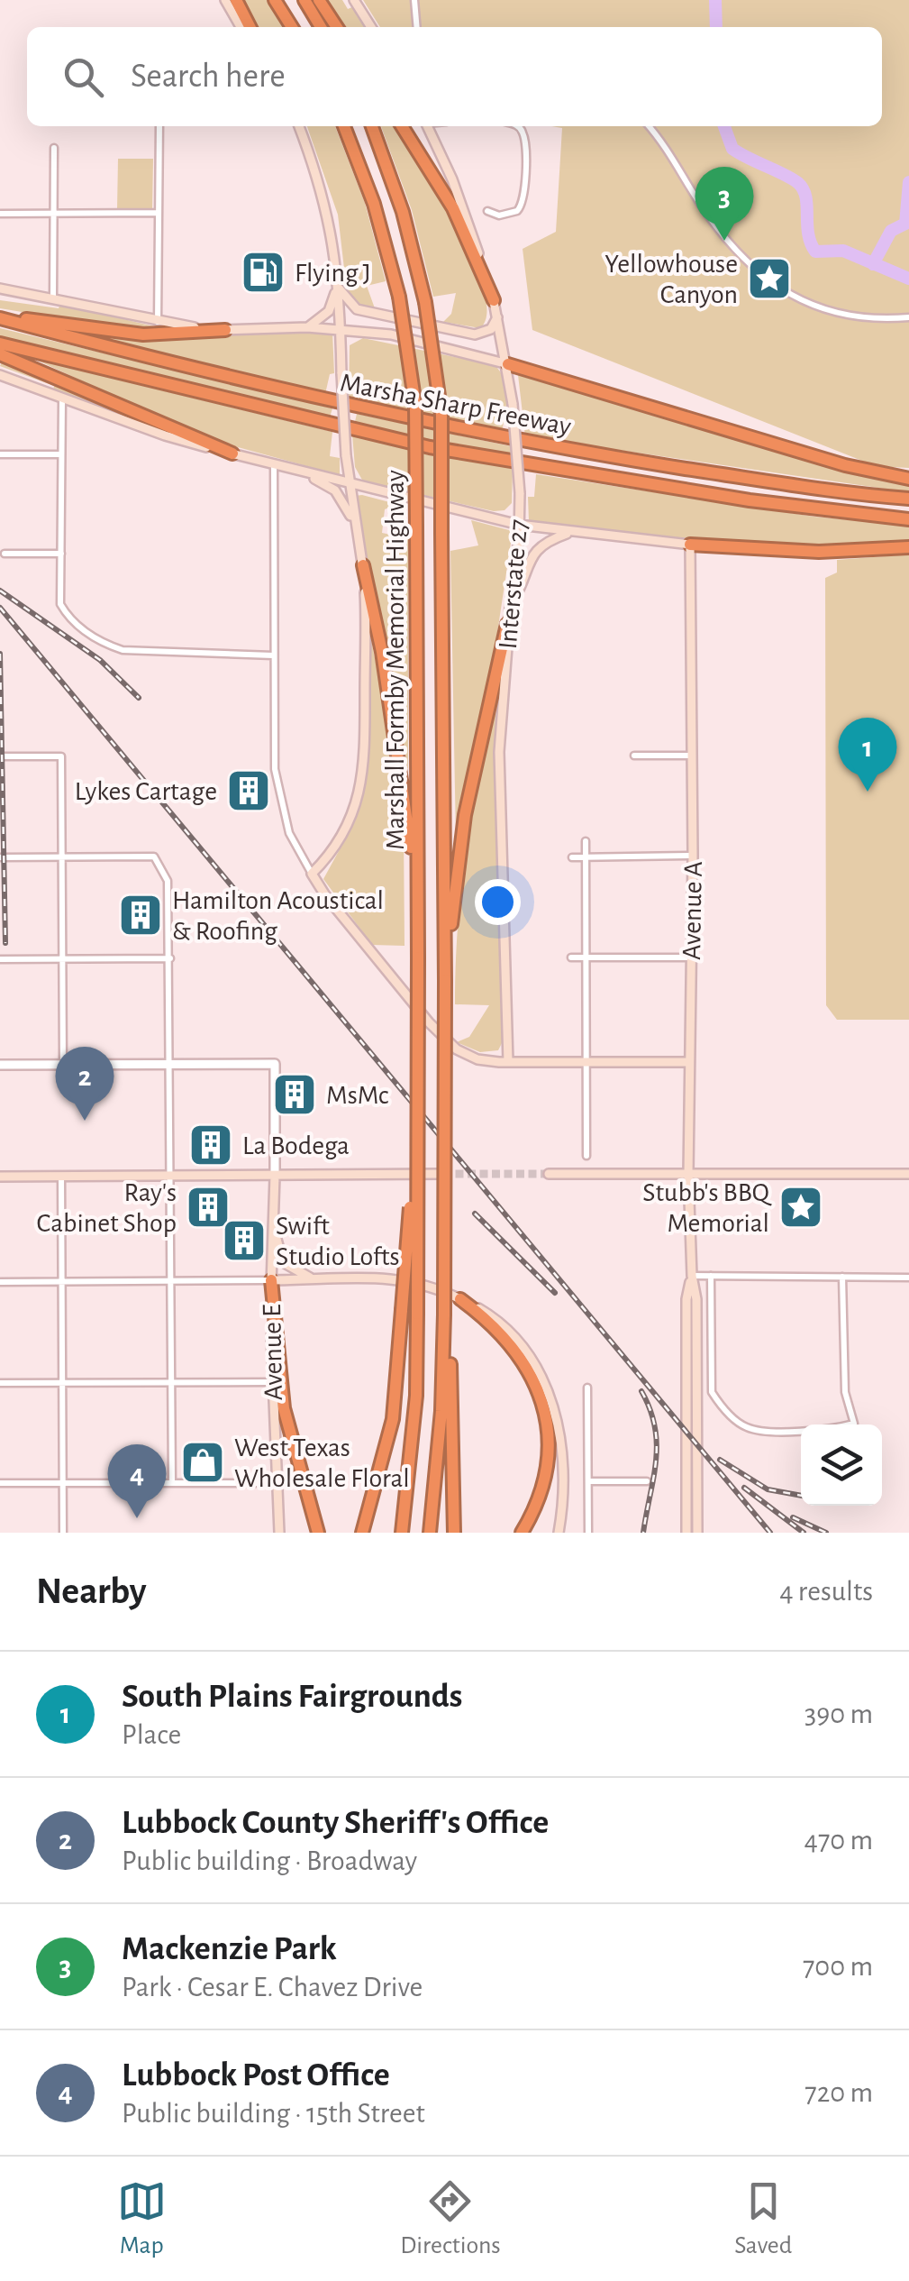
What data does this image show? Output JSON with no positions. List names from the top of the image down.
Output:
{
  "streets": {
    "highway": ["Marsha Sharp Freeway", "Marshall Formby Memorial Highway"],
    "main road": ["Interstate 27", "Avenue A", "Avenue E"]
  },
  "crossings": [
    ["Marsha Sharp Freeway", "Interstate 27"]
  ],
  "places": {
    "fuel station": ["Flying J"],
    "place": ["Yellowhouse Canyon", "Stubb's BBQ Memorial"],
    "building": [
      "Lykes Cartage",
      "Hamilton Acoustical & Roofing",
      "MsMc",
      "La Bodega",
      "Ray's Cabinet Shop",
      "Swift Studio Lofts"
    ],
    "shop": ["West Texas Wholesale Floral"]
  },
  "page": {
    "search": "Search here",
    "pins": [
      "3",
      "1",
      "2",
      "4"
    ],
    "heading": ["Nearby", "4 results"],
    "list": [
      {
        "mark": "1",
        "name": "South Plains Fairgrounds",
        "note": "Place",
        "value": "390 m"
      },
      {
        "mark": "2",
        "name": "Lubbock County Sheriff's Office",
        "note": "Public building · Broadway",
        "value": "470 m"
      },
      {
        "mark": "3",
        "name": "Mackenzie Park",
        "note": "Park · Cesar E. Chavez Drive",
        "value": "700 m"
      },
      {
        "mark": "4",
        "name": "Lubbock Post Office",
        "note": "Public building · 15th Street",
        "value": "720 m"
      }
    ],
    "nav": ["Map", "Directions", "Saved"]
  }
}
